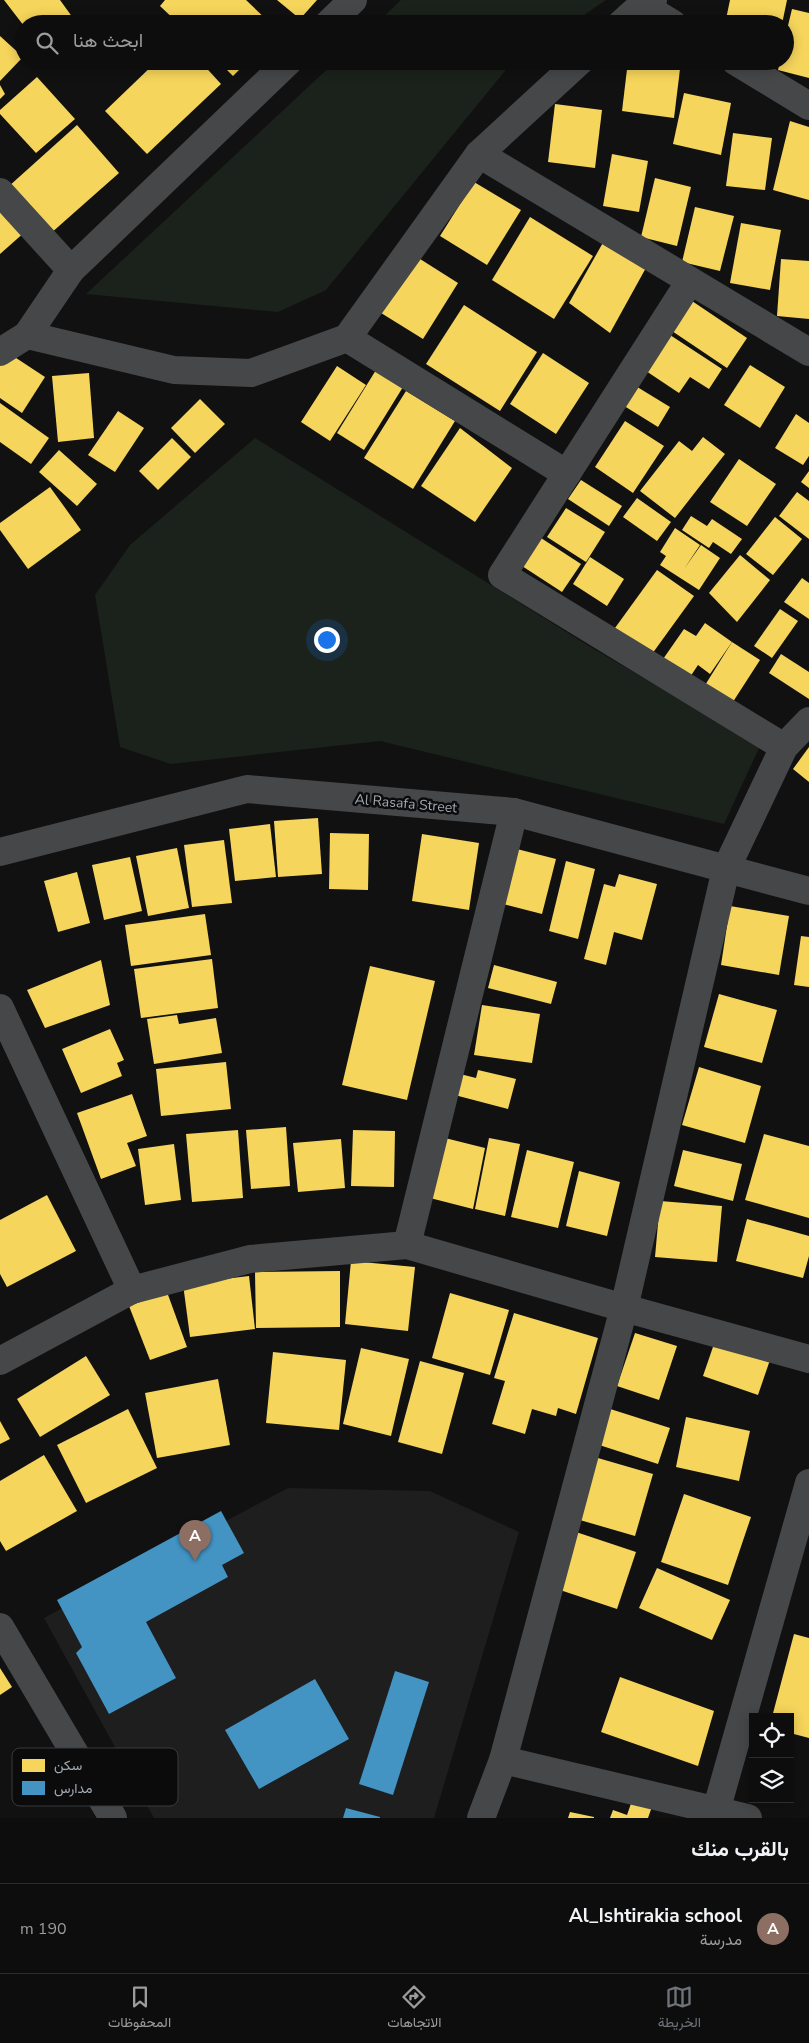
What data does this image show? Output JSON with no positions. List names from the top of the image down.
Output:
{
  "streets": {
    "street": ["Al Rasafa Street"]
  },
  "legend": ["سكن", "مدارس"],
  "page": {
    "search": "ابحث هنا",
    "pins": "A",
    "heading": "بالقرب منك",
    "list": [
      {
        "mark": "A",
        "name": "Al_Ishtirakia school",
        "note": "مدرسة",
        "value": "190 m"
      }
    ],
    "nav": ["الخريطة", "الاتجاهات", "المحفوظات"]
  }
}
